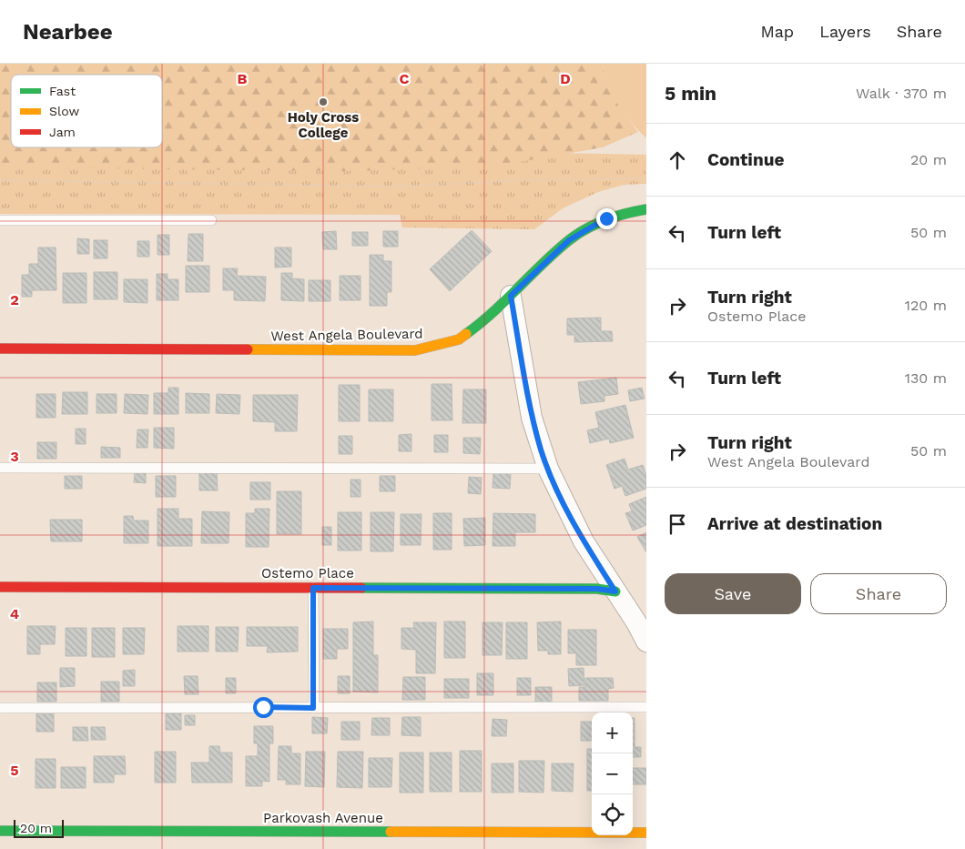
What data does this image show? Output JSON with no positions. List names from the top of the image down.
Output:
{
  "streets": {
    "street": ["West Angela Boulevard", "Ostemo Place", "Parkovash Avenue"]
  },
  "places": ["Holy Cross College"],
  "legend": ["Fast", "Slow", "Jam"],
  "scale_bar": "20 m",
  "page": {
    "header": "Nearbee",
    "nav": ["Map", "Layers", "Share"],
    "heading": ["5 min", "Walk · 370 m"],
    "list": [
      ["Continue", "20 m"],
      ["Turn left", "50 m"],
      ["Turn right", "Ostemo Place", "120 m"],
      ["Turn left", "130 m"],
      ["Turn right", "West Angela Boulevard", "50 m"],
      "Arrive at destination"
    ],
    "buttons": ["Save", "Share"],
    "map_buttons": ["+", "−"],
    "scale": "20 m"
  },
  "grid": {
    "columns": ["B", "C", "D"],
    "rows": [
      "2",
      "3",
      "4",
      "5"
    ]
  }
}
